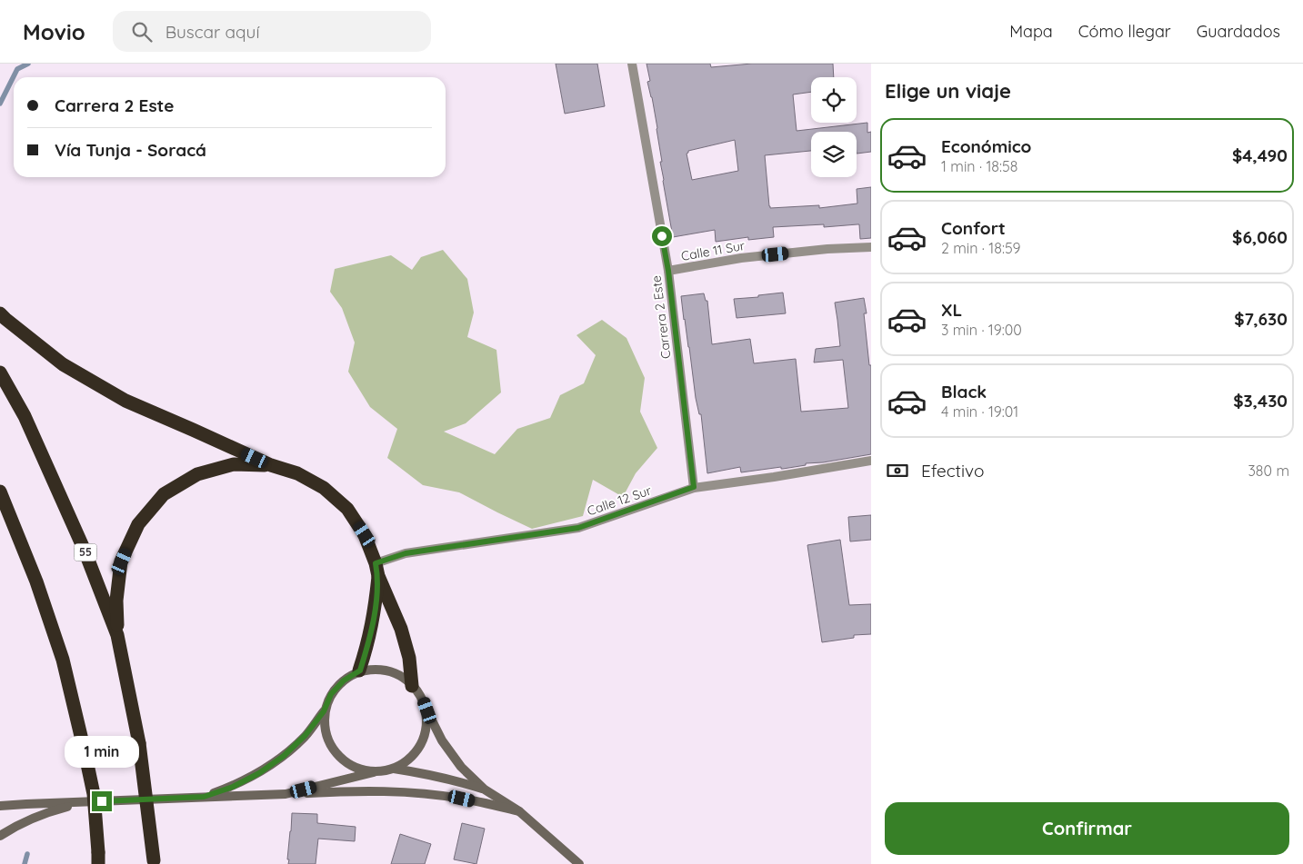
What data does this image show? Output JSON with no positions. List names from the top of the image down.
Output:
{
  "streets": {
    "highway": ["55"],
    "street": ["Calle 11 Sur", "Carrera 2 Este", "Calle 12 Sur"]
  },
  "crossings": [
    ["Calle 11 Sur", "Carrera 2 Este"],
    ["Carrera 2 Este", "Calle 12 Sur"]
  ],
  "page": {
    "header": "Movio",
    "search": "Buscar aquí",
    "nav": ["Mapa", "Cómo llegar", "Guardados"],
    "heading": "Elige un viaje",
    "banner": ["Carrera 2 Este", "Vía Tunja - Soracá"],
    "list": [
      {
        "name": "Económico",
        "note": "1 min · 18:58",
        "value": "$4,490"
      },
      {
        "name": "Confort",
        "note": "2 min · 18:59",
        "value": "$6,060"
      },
      {
        "name": "XL",
        "note": "3 min · 19:00",
        "value": "$7,630"
      },
      {
        "name": "Black",
        "note": "4 min · 19:01",
        "value": "$3,430"
      }
    ],
    "pay": ["Efectivo", "380 m"],
    "bubble": "1 min",
    "buttons": "Confirmar"
  }
}
